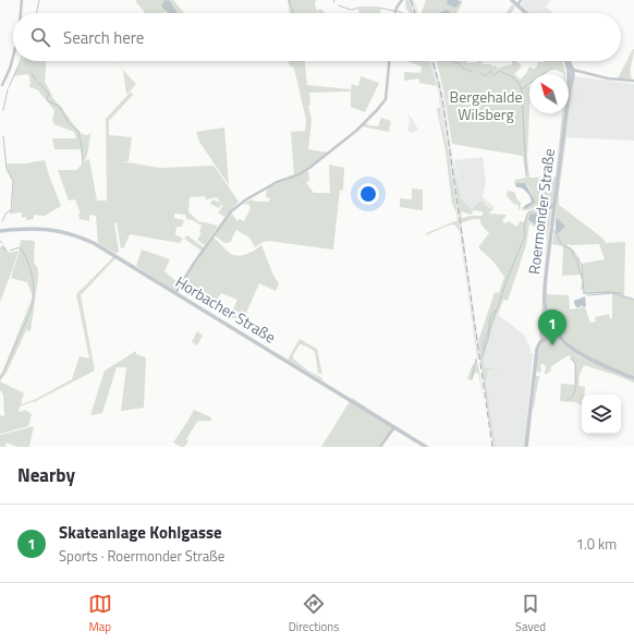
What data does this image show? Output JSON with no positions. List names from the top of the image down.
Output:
{
  "streets": {
    "main road": ["Roermonder Straße", "Horbacher Straße"]
  },
  "parks": ["Bergehalde Wilsberg"],
  "north": "top left",
  "page": {
    "search": "Search here",
    "pins": "1",
    "heading": "Nearby",
    "list": [
      {
        "mark": "1",
        "name": "Skateanlage Kohlgasse",
        "note": "Sports · Roermonder Straße",
        "value": "1.0 km"
      }
    ],
    "nav": ["Map", "Directions", "Saved"]
  }
}
